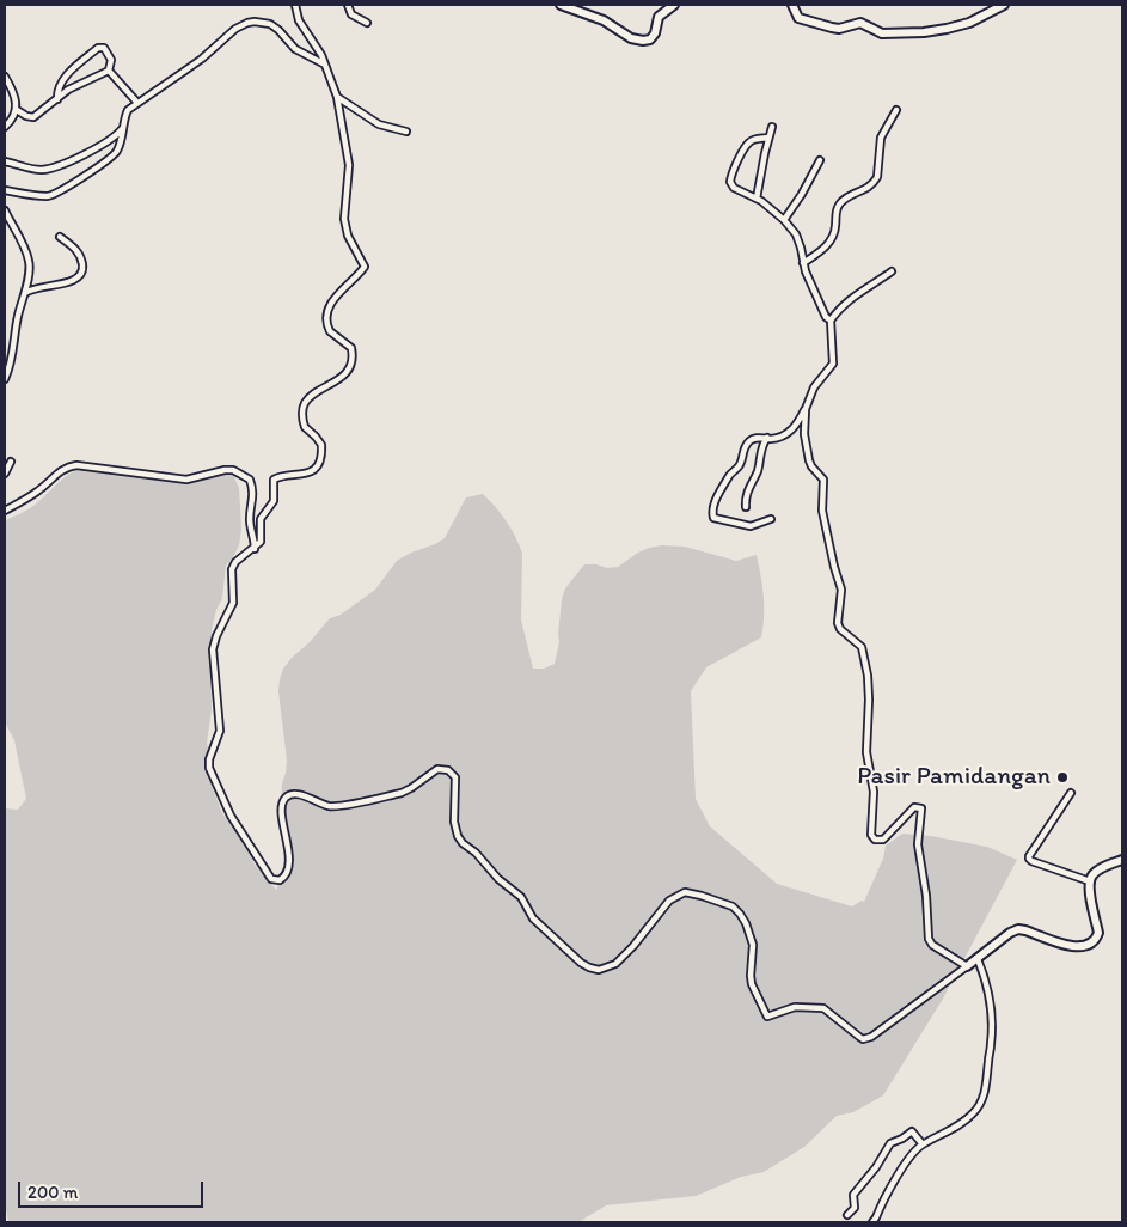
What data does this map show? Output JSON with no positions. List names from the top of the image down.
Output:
{
  "places": ["Pasir Pamidangan"],
  "scale_bar": "200 m"
}
